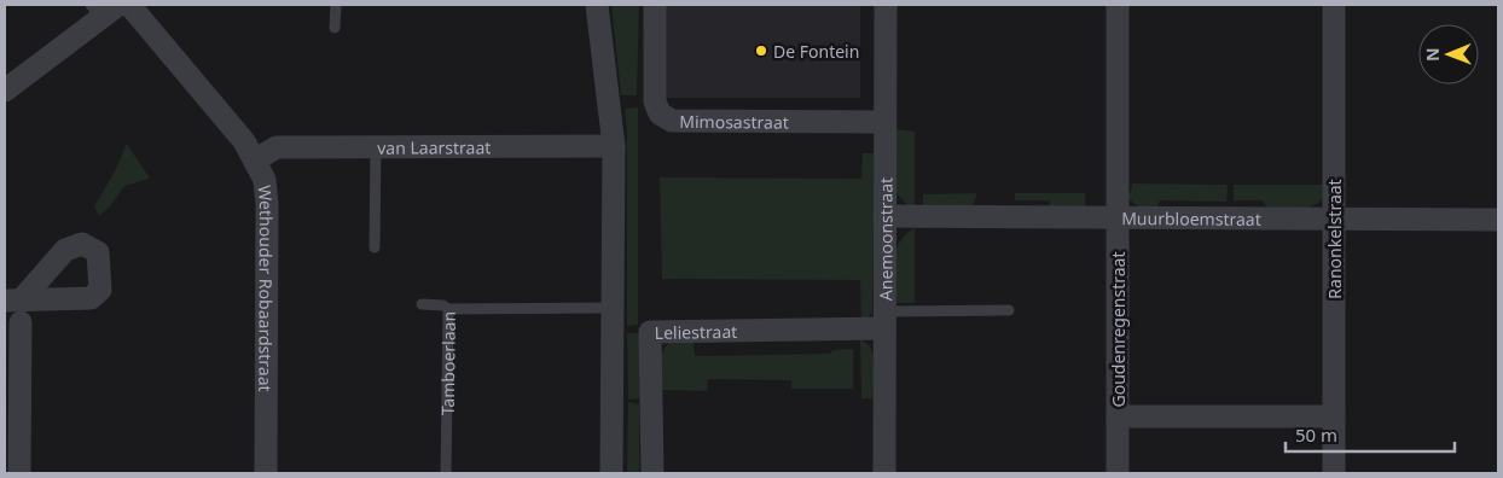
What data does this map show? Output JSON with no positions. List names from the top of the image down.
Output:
{
  "streets": {
    "street": [
      "Mimosastraat",
      "van Laarstraat",
      "Muurbloemstraat",
      "Anemoonstraat",
      "Ranonkelstraat",
      "Wethouder Robaardstraat",
      "Goudenregenstraat",
      "Leliestraat"
    ],
    "lane": ["Tamboerlaan"]
  },
  "crossings": [
    ["Mimosastraat", "Anemoonstraat"],
    ["van Laarstraat", "Wethouder Robaardstraat"],
    ["Muurbloemstraat", "Anemoonstraat"],
    ["Muurbloemstraat", "Ranonkelstraat"],
    ["Muurbloemstraat", "Goudenregenstraat"],
    ["Anemoonstraat", "Leliestraat"]
  ],
  "places": ["De Fontein"],
  "scale_bar": "50 m",
  "north": "left"
}
